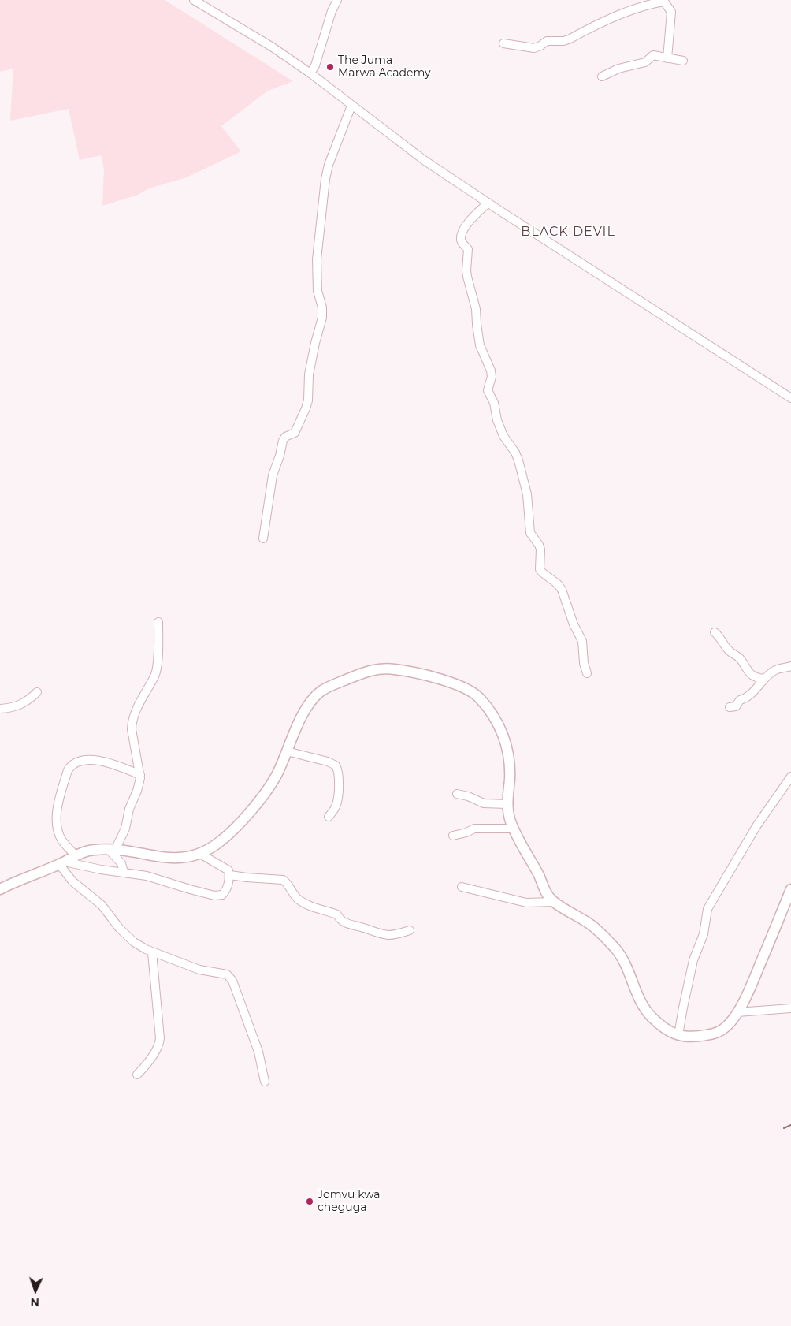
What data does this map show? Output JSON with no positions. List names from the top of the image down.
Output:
{
  "districts": ["BLACK DEVIL"],
  "places": ["The Juma Marwa Academy", "Jomvu kwa cheguga"],
  "north": "bottom"
}
